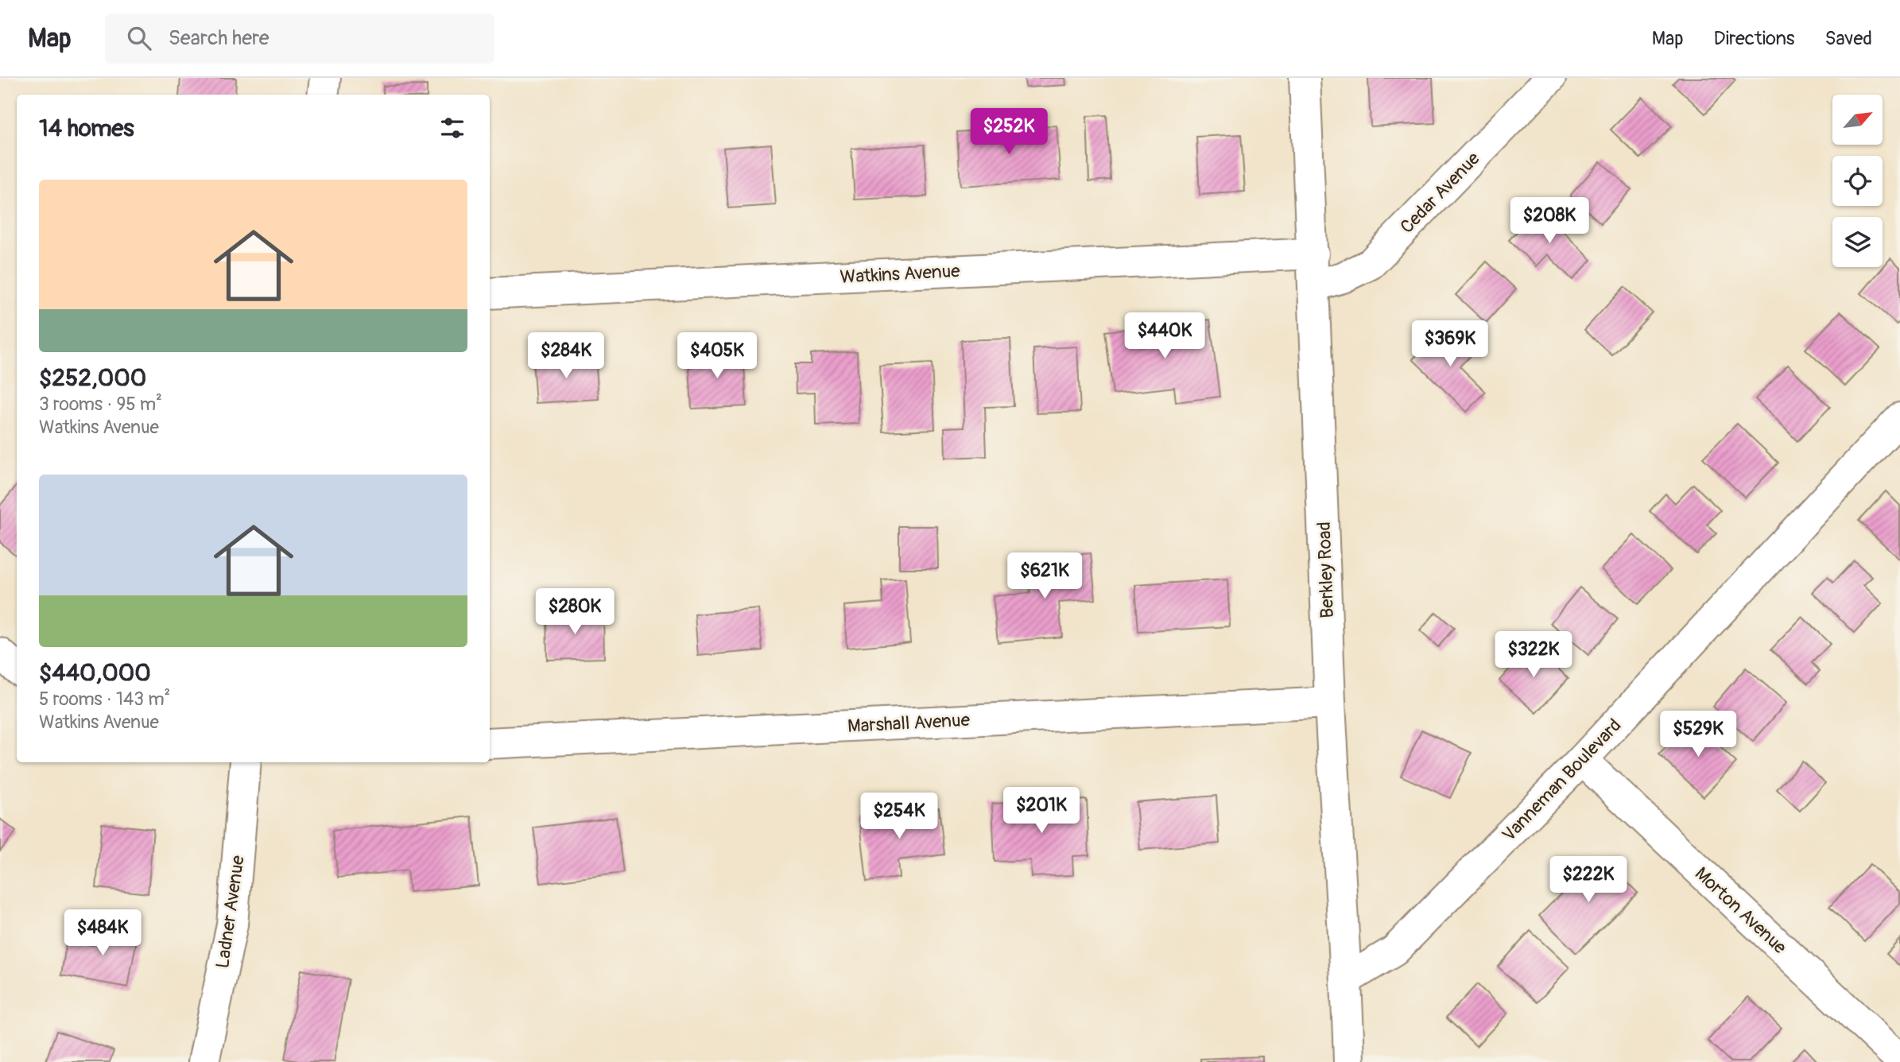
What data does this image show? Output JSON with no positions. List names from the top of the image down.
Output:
{
  "streets": {
    "street": [
      "Cedar Avenue",
      "Watkins Avenue",
      "Berkley Road",
      "Marshall Avenue",
      "Vanneman Boulevard",
      "Morton Avenue",
      "Ladner Avenue"
    ]
  },
  "crossings": [
    ["Cedar Avenue", "Berkley Road"],
    ["Watkins Avenue", "Berkley Road"],
    ["Berkley Road", "Marshall Avenue"],
    ["Berkley Road", "Vanneman Boulevard"],
    ["Vanneman Boulevard", "Morton Avenue"]
  ],
  "north": "top right",
  "page": {
    "header": "Map",
    "search": "Search here",
    "nav": ["Map", "Directions", "Saved"],
    "heading": "14 homes",
    "price": [
      "$252K",
      "$208K",
      "$440K",
      "$369K",
      "$284K",
      "$405K",
      "$621K",
      "$280K",
      "$322K",
      "$529K",
      "$201K",
      "$254K",
      "$222K",
      "$484K"
    ],
    "list": [
      {
        "name": "$252,000",
        "note": "3 rooms · 95 m² · Watkins Avenue"
      },
      {
        "name": "$440,000",
        "note": "5 rooms · 143 m² · Watkins Avenue"
      }
    ]
  }
}
